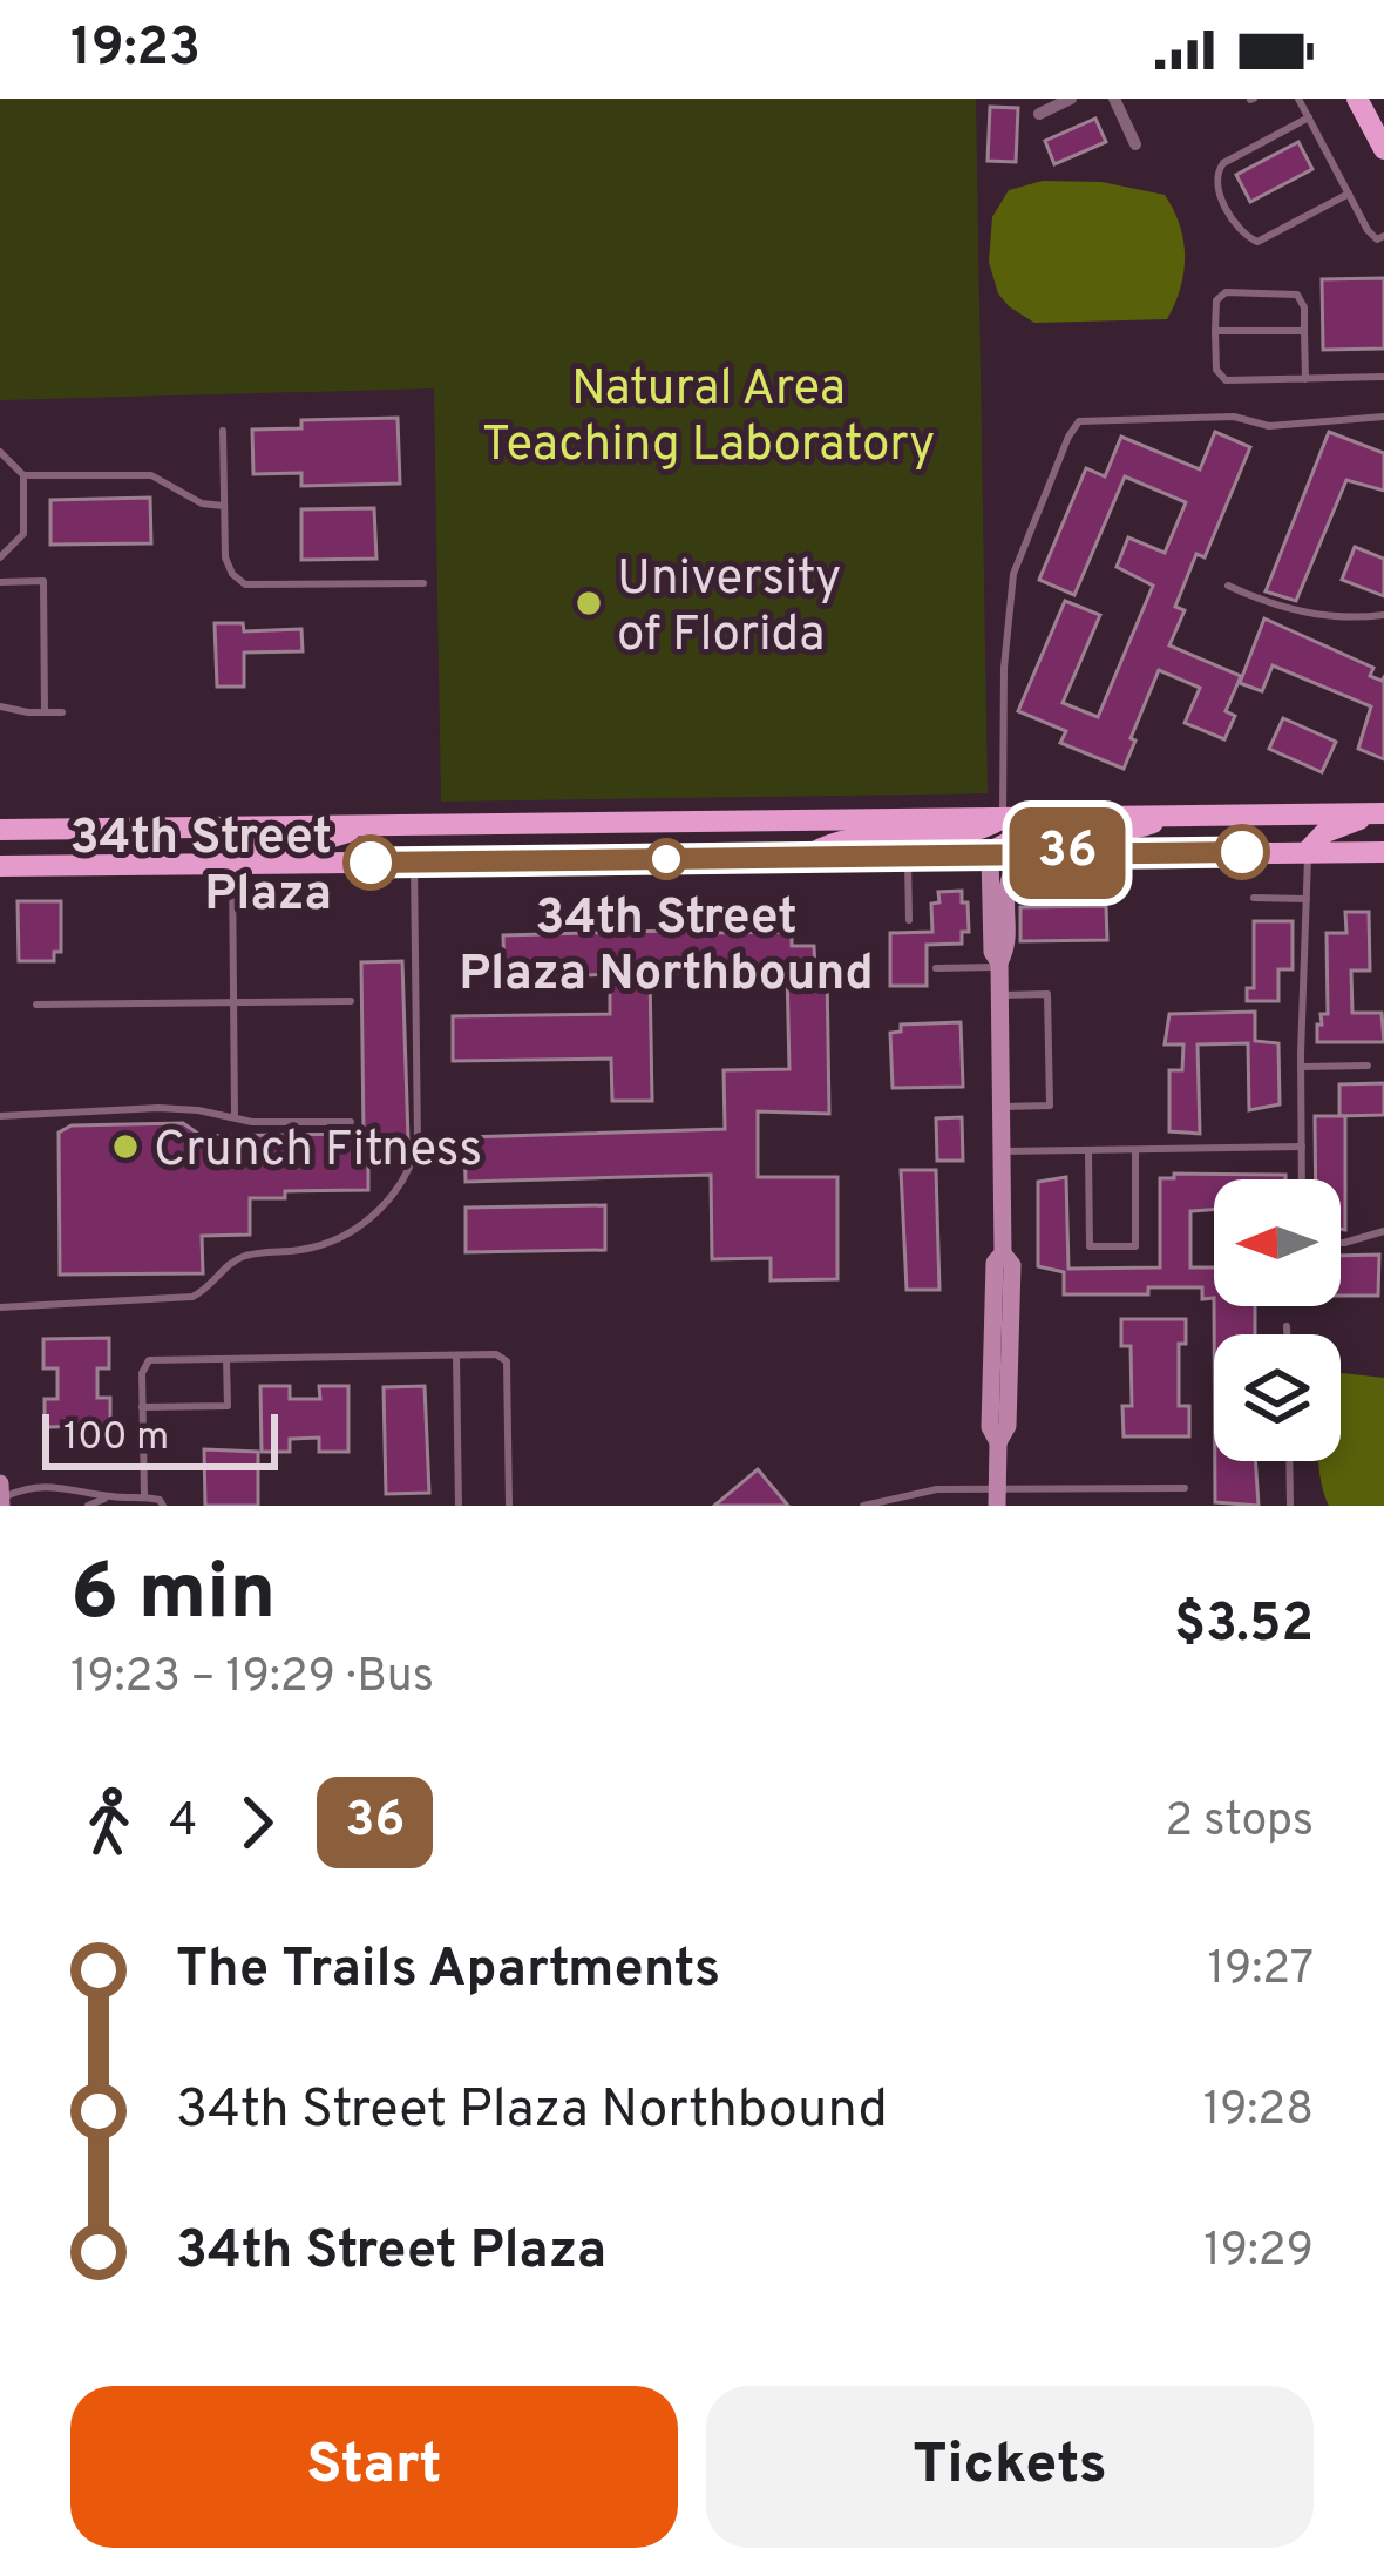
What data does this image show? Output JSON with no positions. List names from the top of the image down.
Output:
{
  "parks": ["Natural Area Teaching Laboratory"],
  "places": [
    "University of Florida",
    "34th Street Plaza Northbound",
    "34th Street Plaza",
    "Crunch Fitness"
  ],
  "lines": ["bus line 36"],
  "scale_bar": "100 m",
  "north": "left",
  "page": {
    "status": "19:23",
    "on_map": "36",
    "scale": "100 m",
    "heading": ["6 min", "19:23 – 19:29 · Bus", "$3.52"],
    "legs": ["4", "36", "2 stops"],
    "list": [
      {
        "name": "The Trails Apartments",
        "value": "19:27"
      },
      {
        "name": "34th Street Plaza Northbound",
        "value": "19:28"
      },
      {
        "name": "34th Street Plaza",
        "value": "19:29"
      }
    ],
    "buttons": ["Start", "Tickets"]
  }
}
